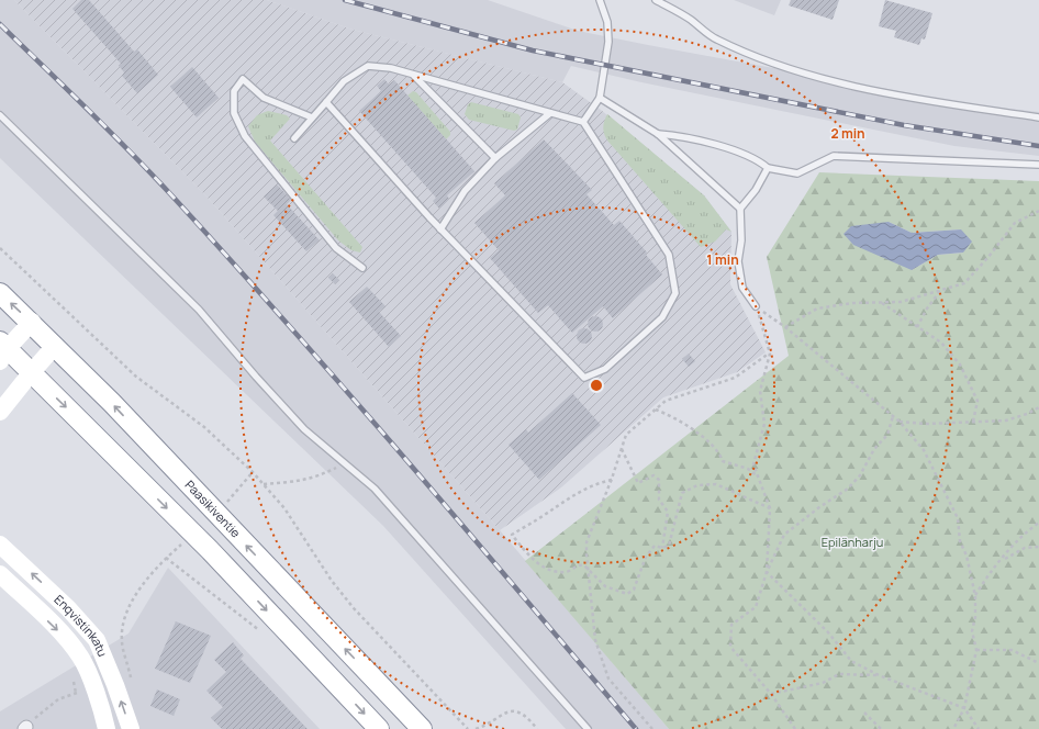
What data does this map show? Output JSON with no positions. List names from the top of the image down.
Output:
{
  "streets": {
    "highway": ["Paasikiventie"],
    "main road": ["Enqvistinkatu"]
  },
  "parks": ["Epilänharju"],
  "rings": ["2 min", "1 min"]
}
